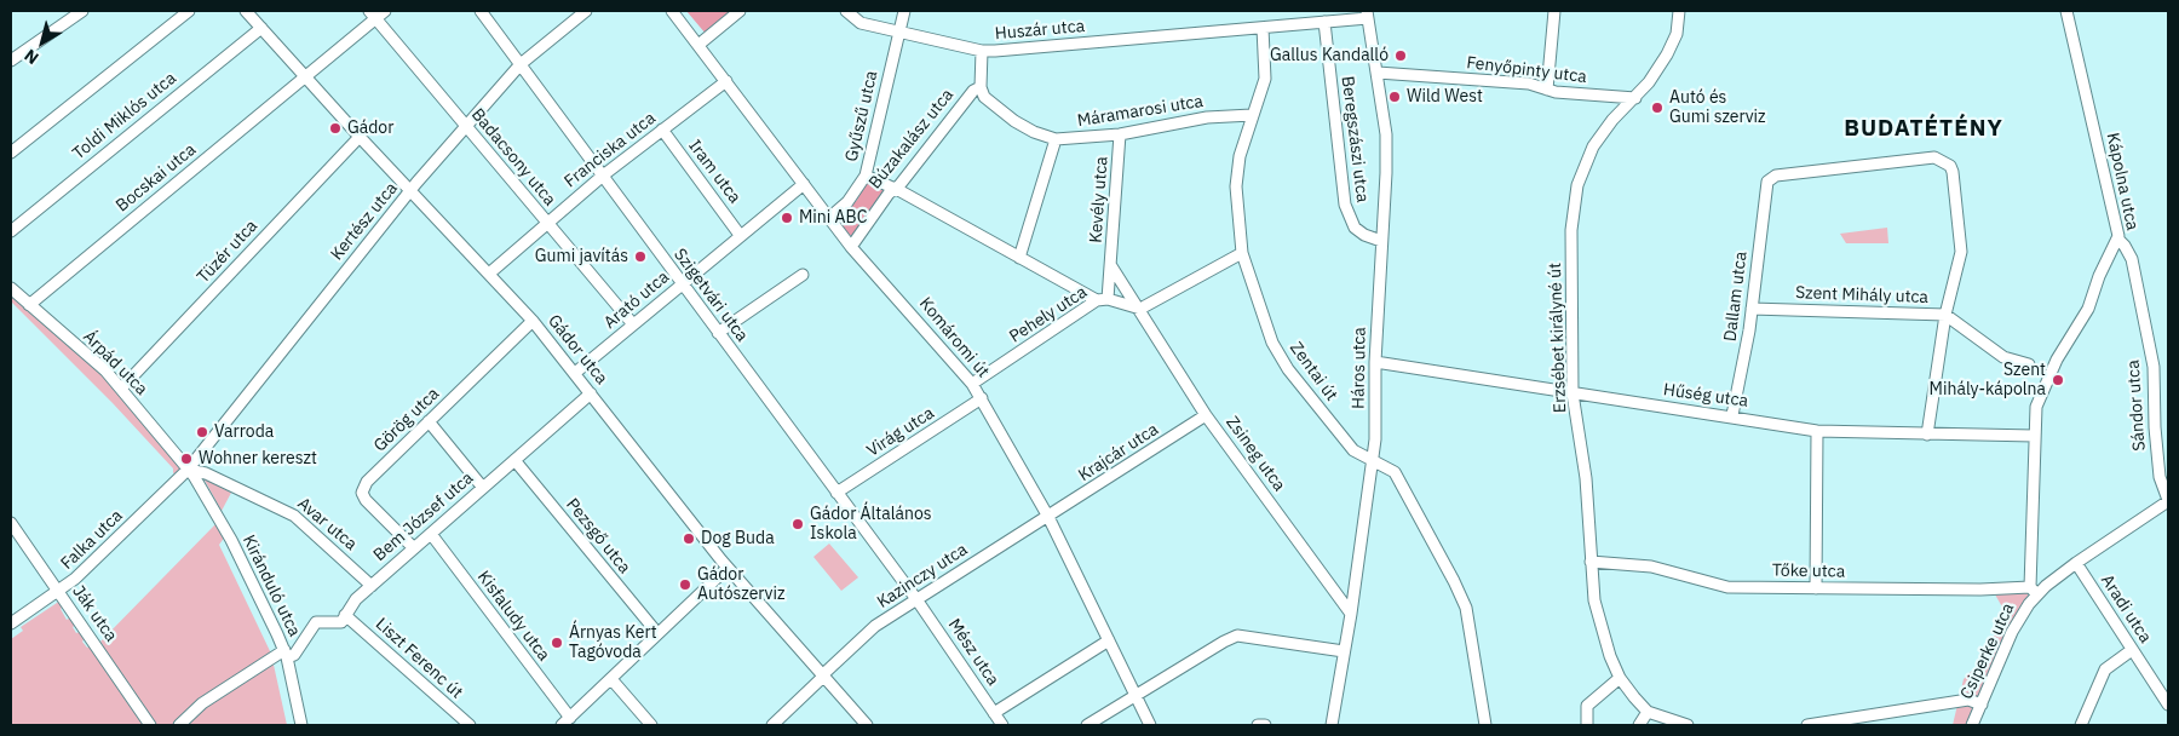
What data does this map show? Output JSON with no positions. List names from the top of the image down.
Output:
{
  "streets": {
    "street": [
      "Huszár utca",
      "Fenyőpinty utca",
      "Máramarosi utca",
      "Toldi Miklós utca",
      "Gyűszű utca",
      "Búzakalász utca",
      "Beregszászi utca",
      "Franciska utca",
      "Badacsony utca",
      "Iram utca",
      "Bocskai utca",
      "Kápolna utca",
      "Kevély utca",
      "Kertész utca",
      "Tüzér utca",
      "Szigetvári utca",
      "Szent Mihály utca",
      "Dallam utca",
      "Arató utca",
      "Pehely utca",
      "Komáromi út",
      "Erzsébet királyné út",
      "Gádor utca",
      "Árpád utca",
      "Háros utca",
      "Zentai út",
      "Hűség utca",
      "Sándor utca",
      "Görög utca",
      "Virág utca",
      "Krajcár utca",
      "Zsineg utca",
      "Bem József utca",
      "Avar utca",
      "Pezsgő utca",
      "Falka utca",
      "Tőke utca",
      "Kazinczy utca",
      "Kiránduló utca",
      "Aradi utca",
      "Ják utca",
      "Kisfaludy utca",
      "Csiperke utca",
      "Mész utca",
      "Liszt Ferenc út"
    ]
  },
  "crossings": [
    ["Huszár utca", "Gyűszű utca"],
    ["Huszár utca", "Búzakalász utca"],
    ["Huszár utca", "Beregszászi utca"],
    ["Huszár utca", "Háros utca"],
    ["Huszár utca", "Zentai út"],
    ["Fenyőpinty utca", "Erzsébet királyné út"],
    ["Fenyőpinty utca", "Háros utca"],
    ["Máramarosi utca", "Búzakalász utca"],
    ["Máramarosi utca", "Kevély utca"],
    ["Máramarosi utca", "Zentai út"],
    ["Toldi Miklós utca", "Gádor utca"],
    ["Gyűszű utca", "Komáromi út"],
    ["Búzakalász utca", "Komáromi út"],
    ["Beregszászi utca", "Háros utca"],
    ["Franciska utca", "Badacsony utca"],
    ["Franciska utca", "Iram utca"],
    ["Franciska utca", "Szigetvári utca"],
    ["Franciska utca", "Komáromi út"],
    ["Franciska utca", "Gádor utca"],
    ["Badacsony utca", "Bocskai utca"],
    ["Badacsony utca", "Kertész utca"],
    ["Badacsony utca", "Arató utca"],
    ["Iram utca", "Arató utca"],
    ["Bocskai utca", "Gádor utca"],
    ["Bocskai utca", "Árpád utca"],
    ["Kápolna utca", "Hűség utca"],
    ["Kápolna utca", "Sándor utca"],
    ["Kápolna utca", "Tőke utca"],
    ["Kápolna utca", "Csiperke utca"],
    ["Kevély utca", "Pehely utca"],
    ["Kevély utca", "Zsineg utca"],
    ["Kertész utca", "Szigetvári utca"],
    ["Kertész utca", "Gádor utca"],
    ["Kertész utca", "Árpád utca"],
    ["Kertész utca", "Avar utca"],
    ["Kertész utca", "Falka utca"],
    ["Kertész utca", "Kiránduló utca"],
    ["Tüzér utca", "Gádor utca"],
    ["Tüzér utca", "Árpád utca"],
    ["Szigetvári utca", "Arató utca"],
    ["Szigetvári utca", "Virág utca"],
    ["Szigetvári utca", "Kazinczy utca"],
    ["Szigetvári utca", "Mész utca"],
    ["Szent Mihály utca", "Dallam utca"],
    ["Dallam utca", "Hűség utca"],
    ["Arató utca", "Komáromi út"],
    ["Arató utca", "Gádor utca"],
    ["Pehely utca", "Komáromi út"],
    ["Pehely utca", "Zsineg utca"],
    ["Komáromi út", "Virág utca"],
    ["Komáromi út", "Krajcár utca"],
    ["Komáromi út", "Kazinczy utca"],
    ["Erzsébet királyné út", "Hűség utca"],
    ["Erzsébet királyné út", "Tőke utca"],
    ["Gádor utca", "Görög utca"],
    ["Gádor utca", "Bem József utca"],
    ["Gádor utca", "Kazinczy utca"],
    ["Árpád utca", "Avar utca"],
    ["Árpád utca", "Falka utca"],
    ["Árpád utca", "Kiránduló utca"],
    ["Háros utca", "Zentai út"],
    ["Háros utca", "Hűség utca"],
    ["Háros utca", "Zsineg utca"],
    ["Sándor utca", "Csiperke utca"],
    ["Görög utca", "Bem József utca"],
    ["Krajcár utca", "Zsineg utca"],
    ["Krajcár utca", "Kazinczy utca"],
    ["Bem József utca", "Avar utca"],
    ["Bem József utca", "Pezsgő utca"],
    ["Bem József utca", "Kisfaludy utca"],
    ["Bem József utca", "Liszt Ferenc út"],
    ["Avar utca", "Falka utca"],
    ["Avar utca", "Kiránduló utca"],
    ["Falka utca", "Kiránduló utca"],
    ["Falka utca", "Ják utca"],
    ["Tőke utca", "Csiperke utca"],
    ["Kazinczy utca", "Mész utca"],
    ["Aradi utca", "Csiperke utca"]
  ],
  "districts": ["BUDATÉTÉNY"],
  "places": [
    "Gallus Kandalló",
    "Wild West",
    "Autó és Gumi szerviz",
    "Gádor",
    "Mini ABC",
    "Gumi javítás",
    "Szent Mihály-kápolna",
    "Varroda",
    "Wohner kereszt",
    "Gádor Általános Iskola",
    "Dog Buda",
    "Gádor Autószerviz",
    "Árnyas Kert Tagóvoda"
  ],
  "north": "bottom left"
}
